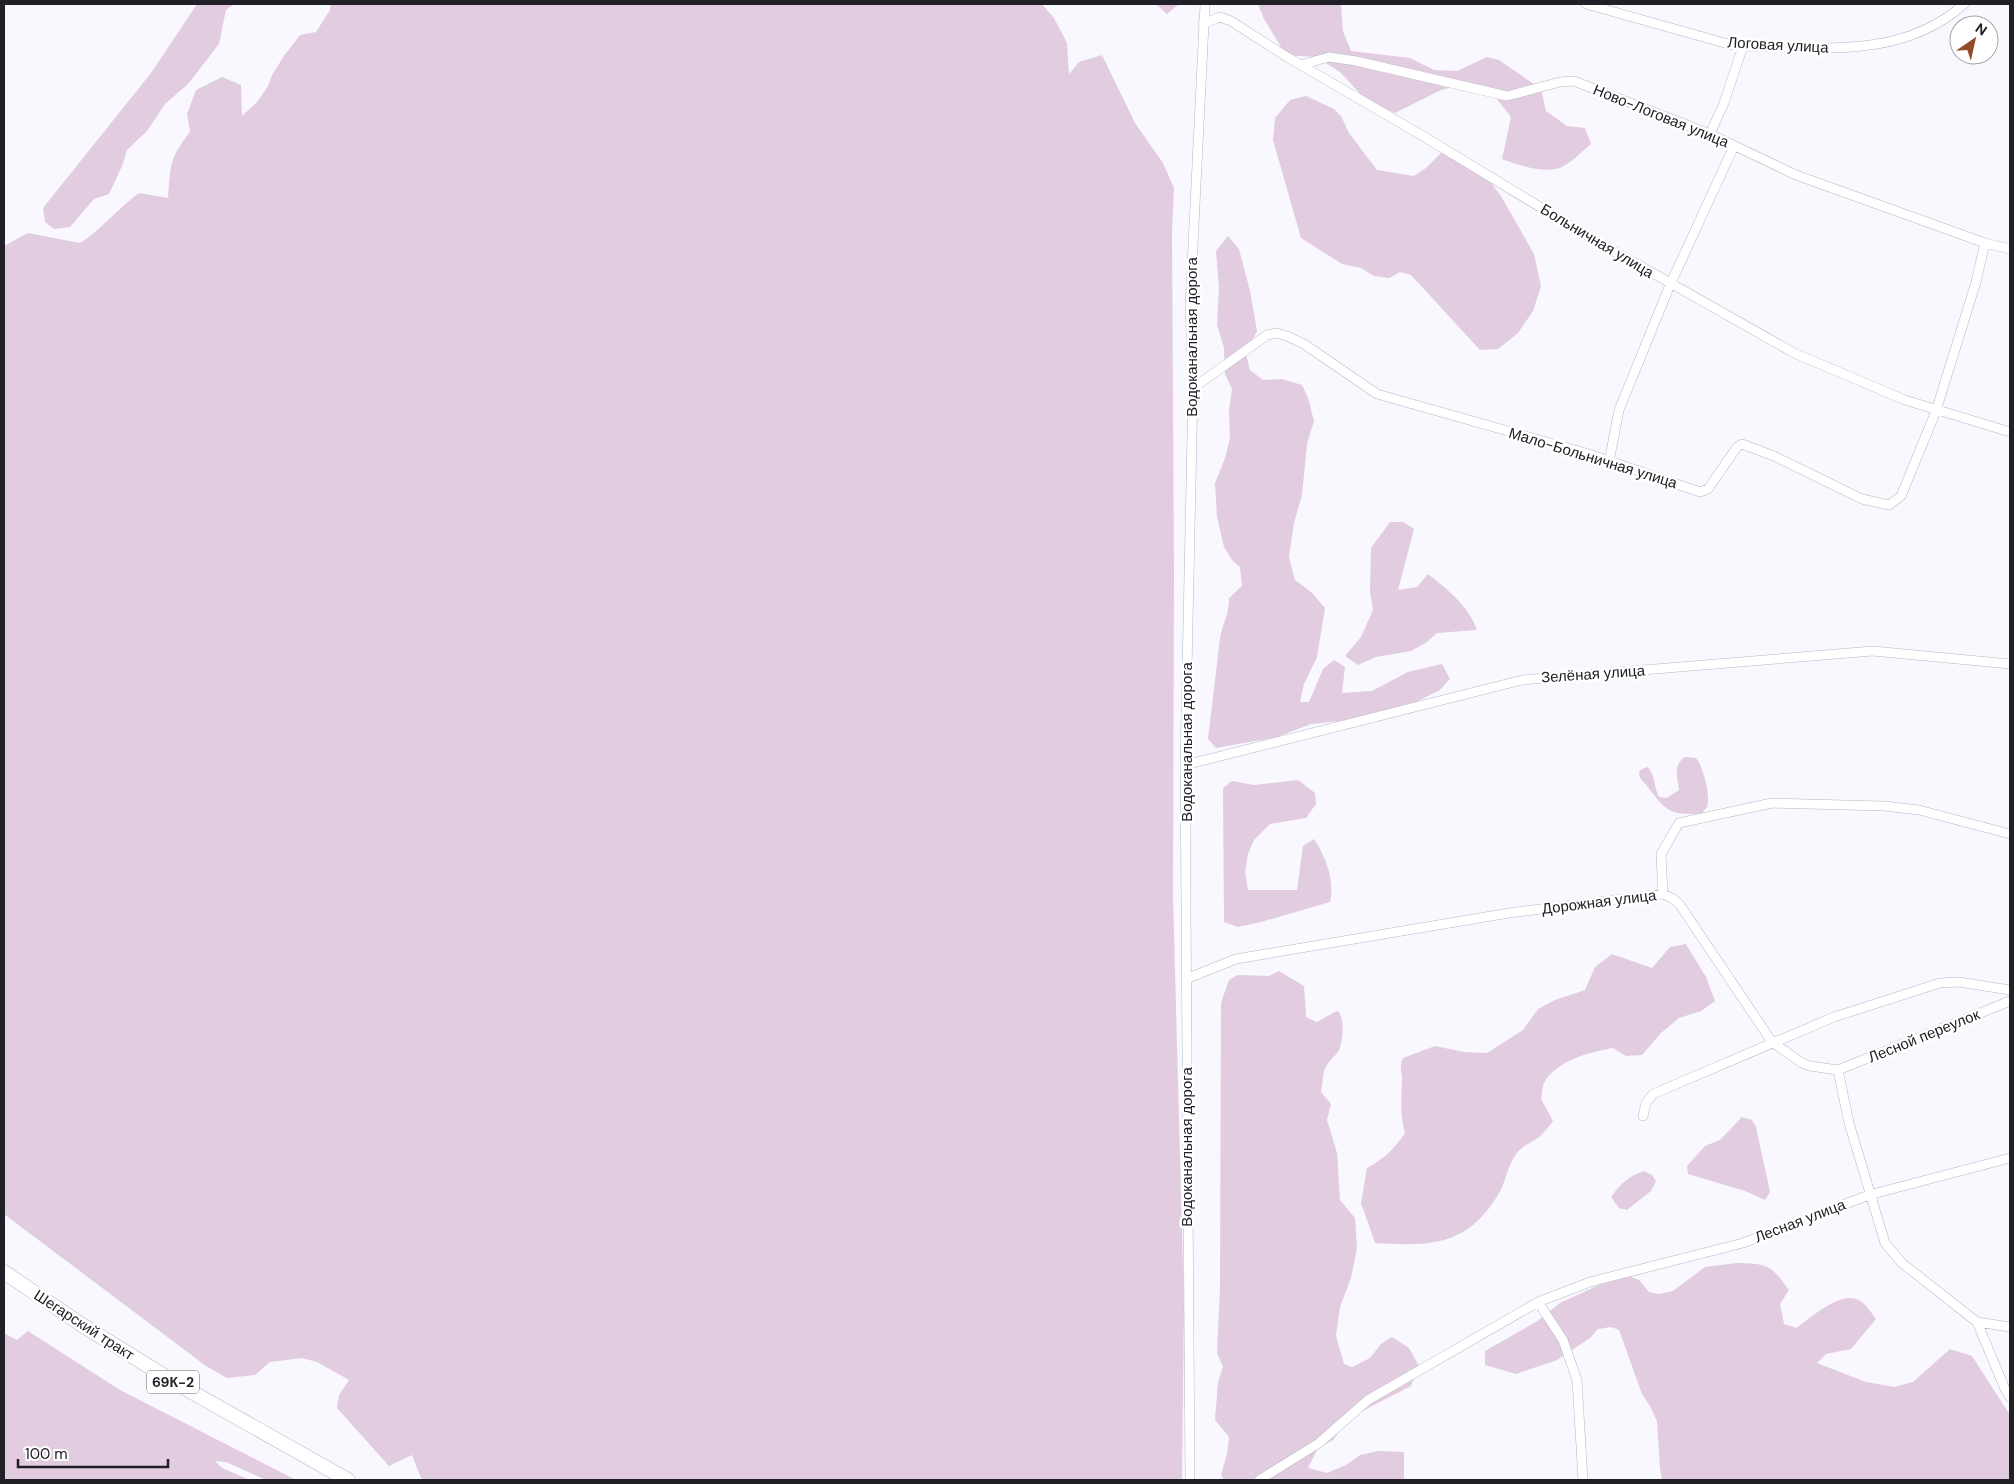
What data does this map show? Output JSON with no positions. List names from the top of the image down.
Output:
{
  "streets": {
    "main road": ["Шегарский тракт", "69К-2"],
    "street": [
      "Логовая улица",
      "Ново-Логовая улица",
      "Больничная улица",
      "Водоканальная дорога",
      "Мало-Больничная улица",
      "Зелёная улица",
      "Дорожная улица",
      "Лесной переулок",
      "Лесная улица"
    ]
  },
  "crossings": [
    ["Ново-Логовая улица", "Больничная улица"],
    ["Больничная улица", "Водоканальная дорога"],
    ["Больничная улица", "Мало-Больничная улица"],
    ["Водоканальная дорога", "Мало-Больничная улица"],
    ["Водоканальная дорога", "Зелёная улица"],
    ["Водоканальная дорога", "Дорожная улица"],
    ["Дорожная улица", "Лесной переулок"]
  ],
  "scale_bar": "100 m",
  "north": "top right"
}
